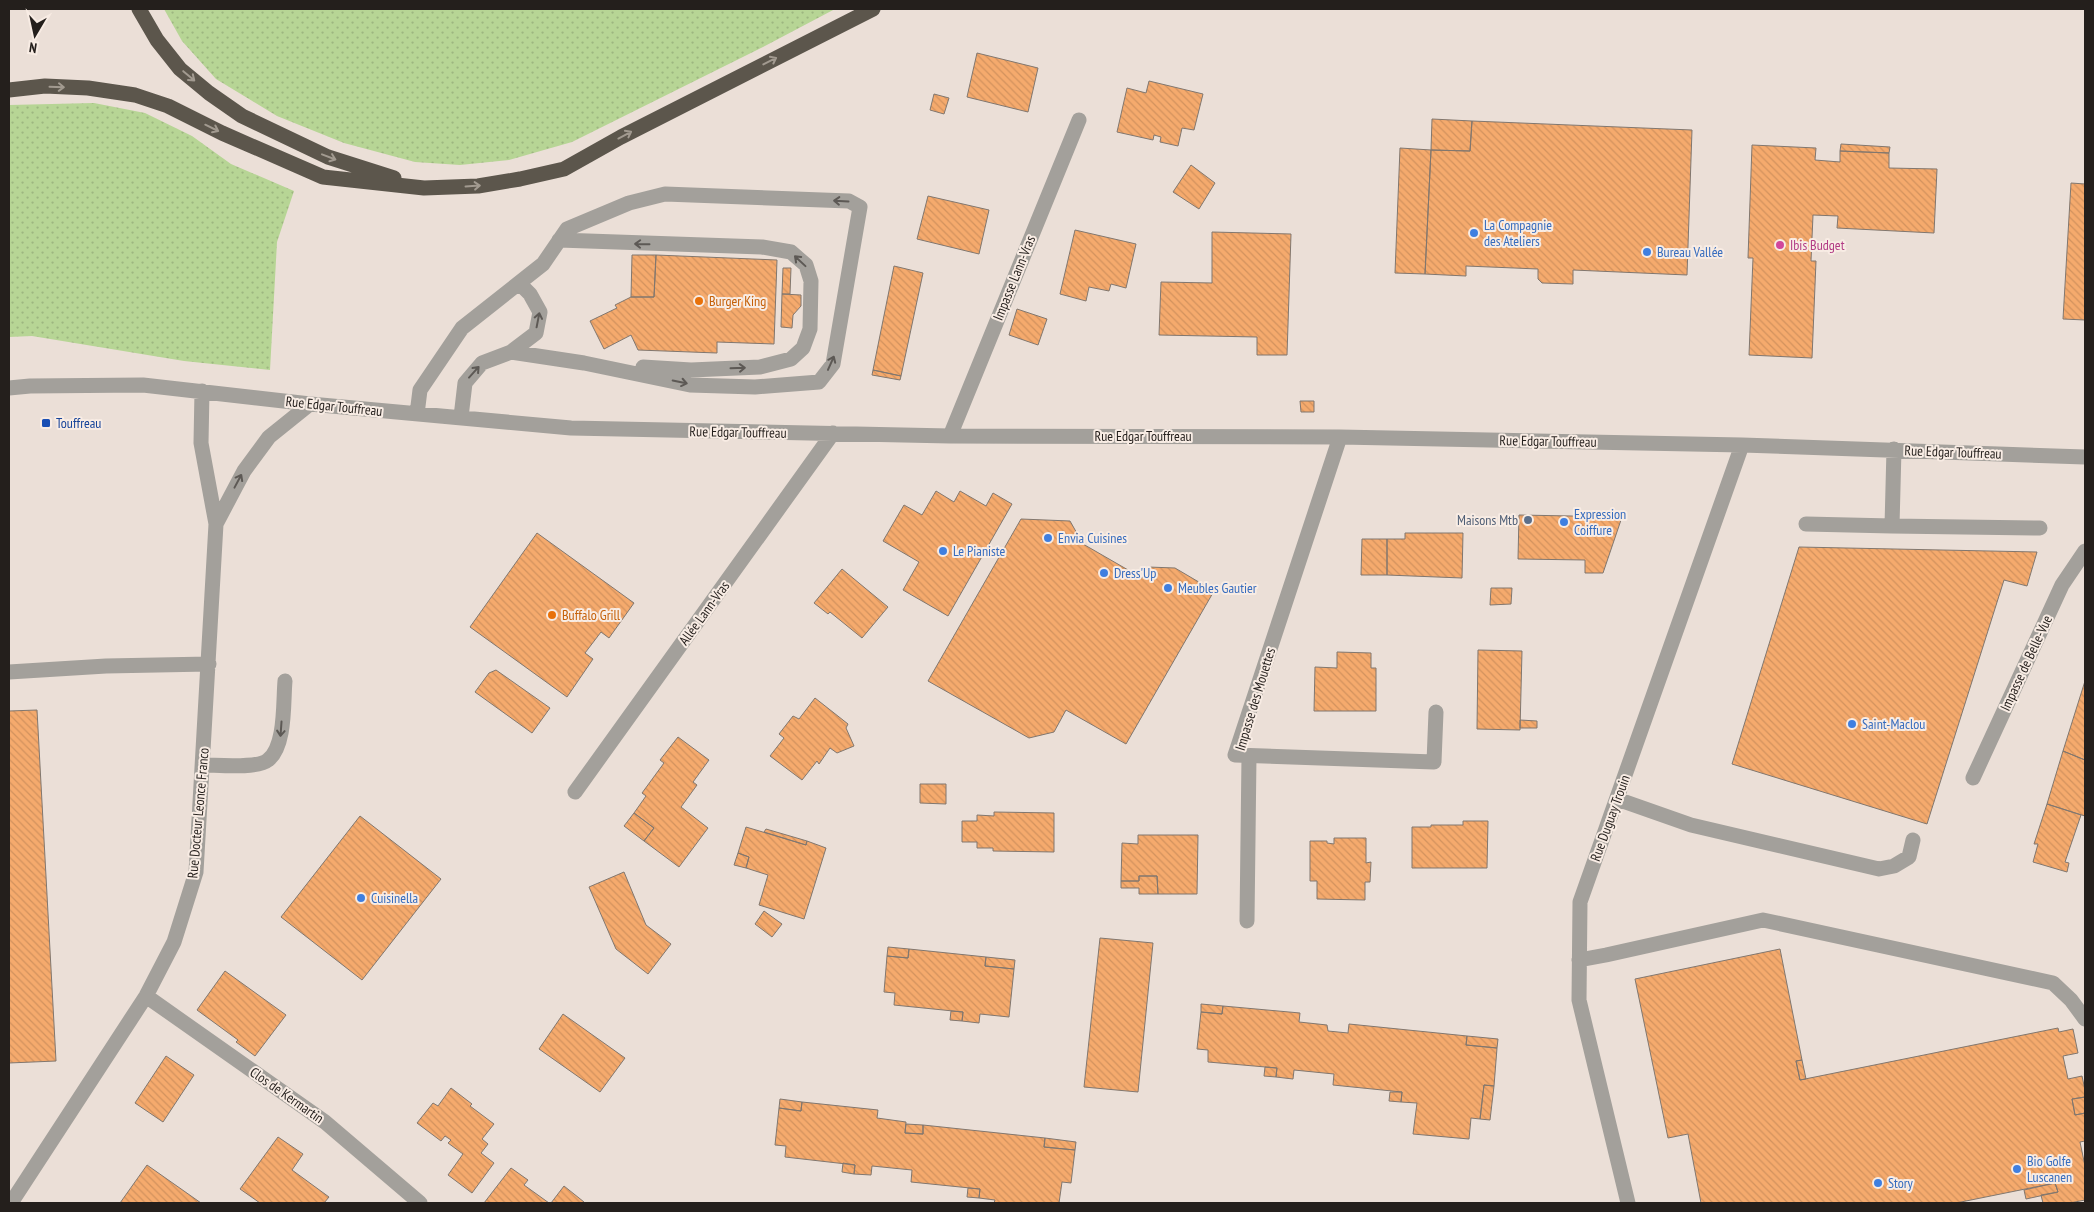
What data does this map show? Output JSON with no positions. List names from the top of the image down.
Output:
{
  "streets": {
    "street": [
      "Impasse Lann-Vras",
      "Rue Edgar Touffreau",
      "Allée Lann-Vras",
      "Impasse de Belle-Vue",
      "Impasse des Mouettes",
      "Rue Docteur Leonce Franco",
      "Rue Duguay Trouin",
      "Clos de Kermartin"
    ]
  },
  "crossings": [
    ["Impasse Lann-Vras", "Rue Edgar Touffreau"],
    ["Rue Edgar Touffreau", "Allée Lann-Vras"],
    ["Rue Edgar Touffreau", "Impasse des Mouettes"],
    ["Rue Edgar Touffreau", "Rue Docteur Leonce Franco"],
    ["Rue Edgar Touffreau", "Rue Duguay Trouin"],
    ["Rue Docteur Leonce Franco", "Clos de Kermartin"]
  ],
  "places": {
    "other": [
      "La Compagnie des Ateliers",
      "Ibis Budget",
      "Bureau Vallée",
      "Burger King",
      "Maisons Mtb",
      "Expression Coiffure",
      "Envia Cuisines",
      "Le Pianiste",
      "Dress'Up",
      "Meubles Gautier",
      "Buffalo Grill",
      "Saint-Maclou",
      "Cuisinella",
      "Bio Golfe Luscanen",
      "Story"
    ],
    "transit": ["Touffreau"]
  },
  "north": "bottom"
}
